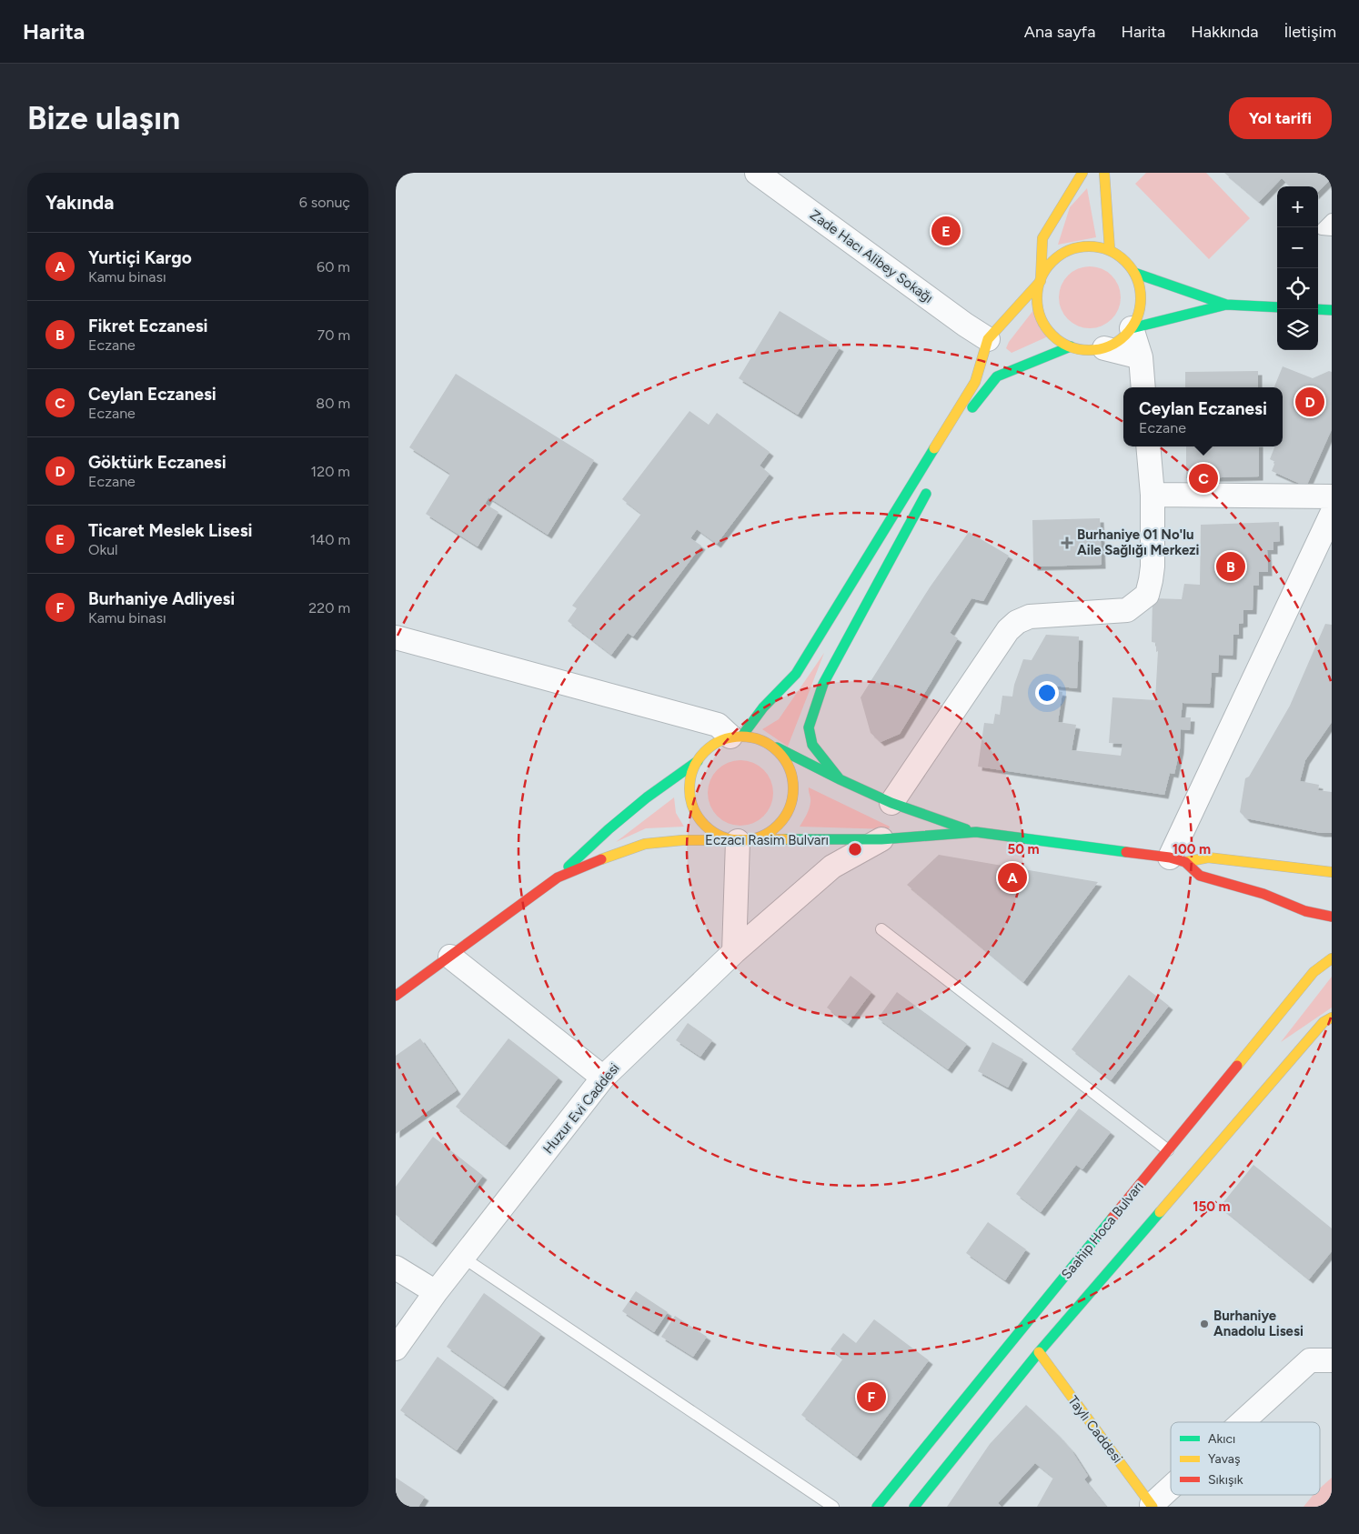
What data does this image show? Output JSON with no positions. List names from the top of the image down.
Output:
{
  "streets": {
    "main road": ["Eczacı Rasim Bulvarı", "Saahip Hoca Bulvarı", "Taylı Caddesi"],
    "street": ["Zade Hacı Alibey Sokağı", "Huzur Evi Caddesi"]
  },
  "crossings": [
    ["Eczacı Rasim Bulvarı", "Huzur Evi Caddesi"]
  ],
  "places": {
    "health": ["Burhaniye 01 No'lu Aile Sağlığı Merkezi"],
    "other": ["Burhaniye Anadolu Lisesi"]
  },
  "legend": ["Akıcı", "Yavaş", "Sıkışık"],
  "page": {
    "header": "Harita",
    "nav": [
      "Ana sayfa",
      "Harita",
      "Hakkında",
      "İletişim"
    ],
    "buttons": "Yol tarifi",
    "title": "Bize ulaşın",
    "heading": ["Yakında", "6 sonuç"],
    "map_buttons": ["+", "−"],
    "pins": [
      "E",
      "D",
      "C",
      "B",
      "A",
      "F"
    ],
    "list": [
      {
        "mark": "A",
        "name": "Yurtiçi Kargo",
        "note": "Kamu binası",
        "value": "60 m"
      },
      {
        "mark": "B",
        "name": "Fikret Eczanesi",
        "note": "Eczane",
        "value": "70 m"
      },
      {
        "mark": "C",
        "name": "Ceylan Eczanesi",
        "note": "Eczane",
        "value": "80 m"
      },
      {
        "mark": "D",
        "name": "Göktürk Eczanesi",
        "note": "Eczane",
        "value": "120 m"
      },
      {
        "mark": "E",
        "name": "Ticaret Meslek Lisesi",
        "note": "Okul",
        "value": "140 m"
      },
      {
        "mark": "F",
        "name": "Burhaniye Adliyesi",
        "note": "Kamu binası",
        "value": "220 m"
      }
    ],
    "popup": ["Ceylan Eczanesi", "Eczane"]
  },
  "rings": ["50 m", "100 m", "150 m"]
}
